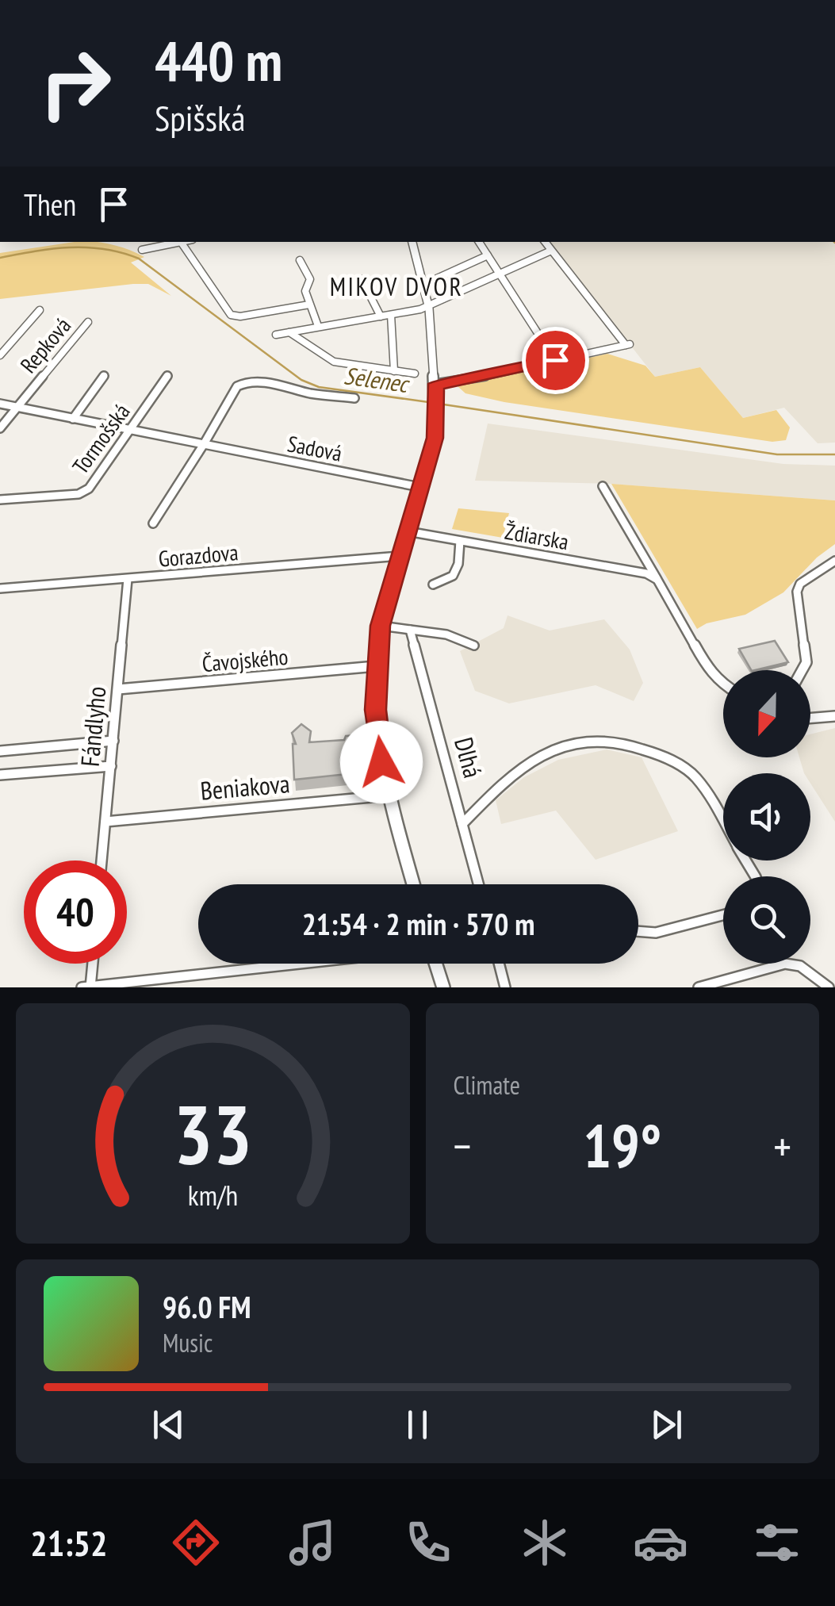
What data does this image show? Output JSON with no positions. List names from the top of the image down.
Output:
{
  "streets": {
    "street": [
      "Repková",
      "Tormošská",
      "Sadová",
      "Ždiarska",
      "Gorazdova",
      "Čavojského",
      "Fándlyho",
      "Dlhá",
      "Beniakova"
    ]
  },
  "crossings": [
    ["Repková", "Sadová"],
    ["Tormošská", "Sadová"],
    ["Gorazdova", "Fándlyho"],
    ["Čavojského", "Fándlyho"],
    ["Fándlyho", "Beniakova"]
  ],
  "districts": ["MIKOV DVOR"],
  "water": ["Selenec"],
  "north": "bottom",
  "page": {
    "turn": ["440 m", "Spišská"],
    "then": "Then",
    "limit": "40",
    "trip": "21:54 · 2 min · 570 m",
    "tile": "Climate",
    "heat": ["−", "19°", "+"],
    "song": ["96.0 FM", "Music"],
    "tabs": "21:52",
    "gauge": ["33", "km/h"]
  }
}
